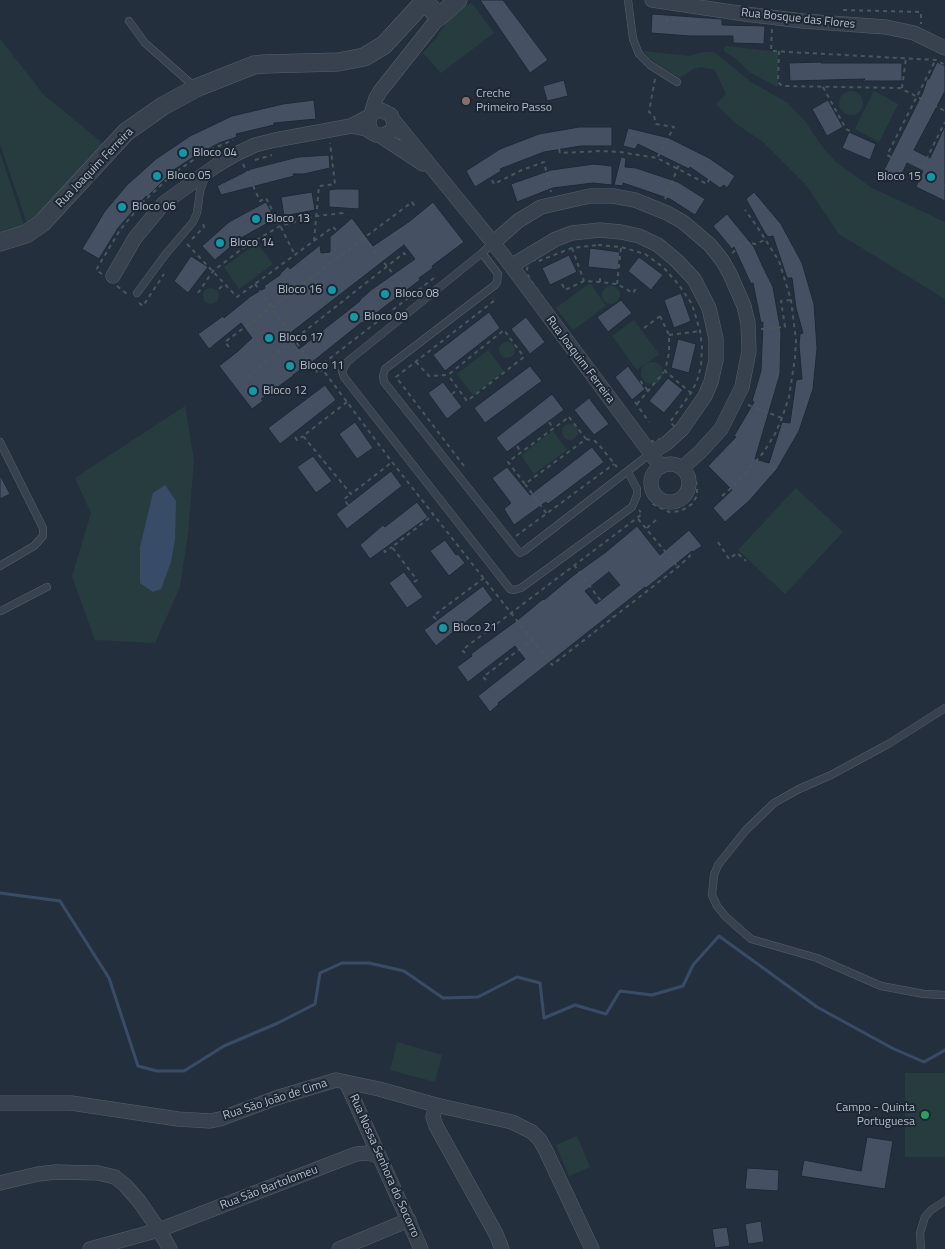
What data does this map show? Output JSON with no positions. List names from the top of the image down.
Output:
{
  "streets": {
    "street": [
      "Rua Bosque das Flores",
      "Rua Joaquim Ferreira",
      "Rua São João de Cima",
      "Rua Nossa Senhora do Socorro",
      "Rua São Bartolomeu"
    ]
  },
  "crossings": [
    ["Rua São João de Cima", "Rua Nossa Senhora do Socorro"],
    ["Rua Nossa Senhora do Socorro", "Rua São Bartolomeu"]
  ],
  "places": [
    "Creche Primeiro Passo",
    "Bloco 04",
    "Bloco 05",
    "Bloco 15",
    "Bloco 06",
    "Bloco 13",
    "Bloco 14",
    "Bloco 16",
    "Bloco 08",
    "Bloco 09",
    "Bloco 17",
    "Bloco 11",
    "Bloco 12",
    "Bloco 21",
    "Campo - Quinta Portuguesa"
  ]
}
